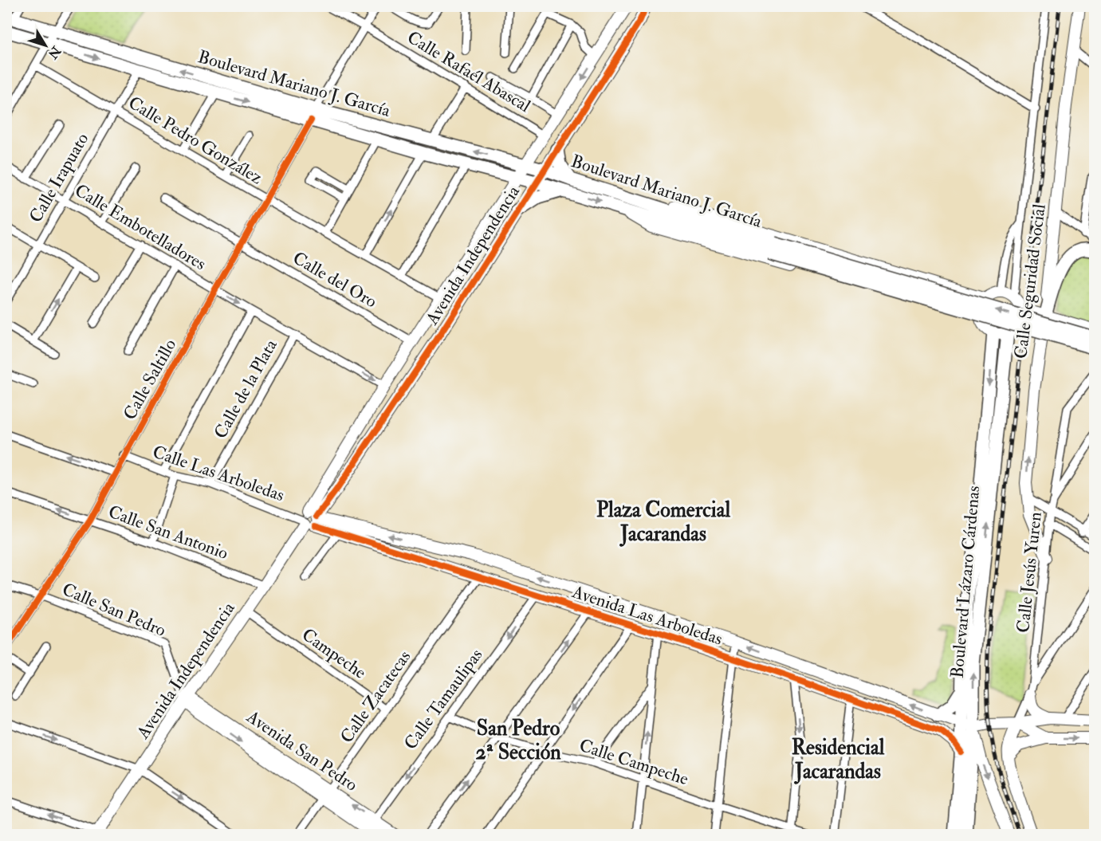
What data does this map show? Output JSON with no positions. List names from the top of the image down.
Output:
{
  "streets": {
    "main road": ["Boulevard Mariano J. García", "Boulevard Lázaro Cárdenas"],
    "street": [
      "Calle Rafaél Abascal",
      "Calle Pedro González",
      "Calle Irapuato",
      "Calle Embotelladores",
      "Avenida Independencia",
      "Calle del Oro",
      "Calle Seguridad Social",
      "Calle Saltillo",
      "Calle de la Plata",
      "Calle Las Arboledas",
      "Calle San Antonio",
      "Calle Jesús Yuren",
      "Calle San Pedro",
      "Avenida Las Arboledas",
      "Campeche",
      "Calle Zacatecas",
      "Calle Tamaulipas",
      "Avenida San Pedro",
      "Calle Campeche"
    ]
  },
  "crossings": [
    ["Calle Rafaél Abascal", "Avenida Independencia"],
    ["Calle Rafaél Abascal", "Calle Saltillo"],
    ["Boulevard Mariano J. García", "Calle Irapuato"],
    ["Boulevard Mariano J. García", "Avenida Independencia"],
    ["Boulevard Mariano J. García", "Calle Saltillo"],
    ["Calle Pedro González", "Calle Irapuato"],
    ["Calle Pedro González", "Avenida Independencia"],
    ["Calle Pedro González", "Calle Saltillo"],
    ["Calle Irapuato", "Calle Embotelladores"],
    ["Calle Embotelladores", "Avenida Independencia"],
    ["Calle Embotelladores", "Calle Saltillo"],
    ["Calle Embotelladores", "Calle de la Plata"],
    ["Avenida Independencia", "Calle del Oro"],
    ["Avenida Independencia", "Calle Las Arboledas"],
    ["Avenida Independencia", "Calle San Antonio"],
    ["Avenida Independencia", "Calle San Pedro"],
    ["Avenida Independencia", "Avenida Las Arboledas"],
    ["Avenida Independencia", "Campeche"],
    ["Avenida Independencia", "Avenida San Pedro"],
    ["Calle del Oro", "Calle Saltillo"],
    ["Calle Seguridad Social", "Calle Jesús Yuren"],
    ["Calle Saltillo", "Calle Las Arboledas"],
    ["Calle Saltillo", "Calle San Antonio"],
    ["Calle Saltillo", "Calle San Pedro"],
    ["Calle de la Plata", "Calle Las Arboledas"],
    ["Calle Las Arboledas", "Avenida Las Arboledas"],
    ["Boulevard Lázaro Cárdenas", "Avenida Las Arboledas"],
    ["Calle San Pedro", "Avenida San Pedro"],
    ["Avenida Las Arboledas", "Calle Zacatecas"],
    ["Avenida Las Arboledas", "Calle Tamaulipas"],
    ["Campeche", "Calle Zacatecas"],
    ["Calle Zacatecas", "Avenida San Pedro"],
    ["Calle Tamaulipas", "Avenida San Pedro"],
    ["Calle Tamaulipas", "Calle Campeche"]
  ],
  "districts": ["Plaza Comercial Jacarandas", "San Pedro 2ª Sección", "Residencial Jacarandas"],
  "north": "bottom right"
}
